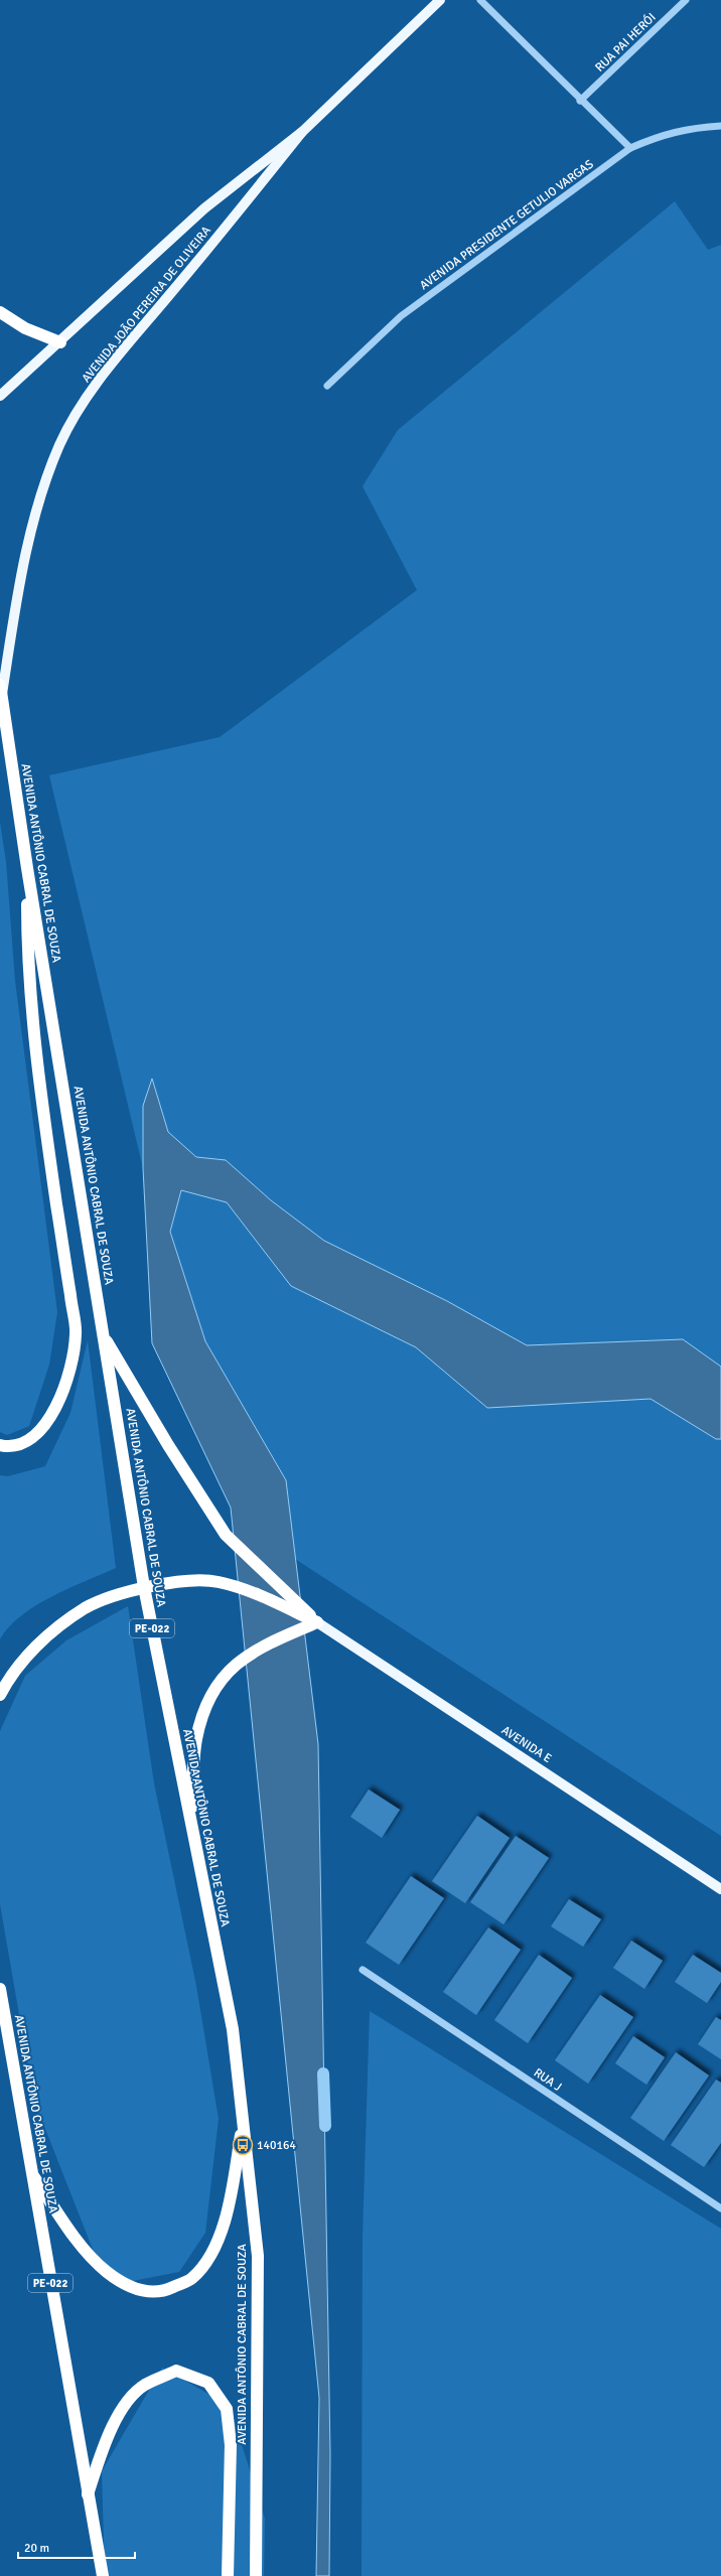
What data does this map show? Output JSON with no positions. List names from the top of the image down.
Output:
{
  "streets": {
    "highway": ["AVENIDA ANTÔNIO CABRAL DE SOUZA", "PE-022"],
    "main road": ["AVENIDA JOÃO PEREIRA DE OLIVEIRA", "AVENIDA E"],
    "street": ["RUA PAI HERÓI", "AVENIDA PRESIDENTE GETULIO VARGAS", "RUA J"]
  },
  "crossings": [
    ["AVENIDA JOÃO PEREIRA DE OLIVEIRA", "AVENIDA ANTÔNIO CABRAL DE SOUZA"]
  ],
  "places": {
    "bus stop": ["140164"]
  },
  "scale_bar": "20 m"
}
